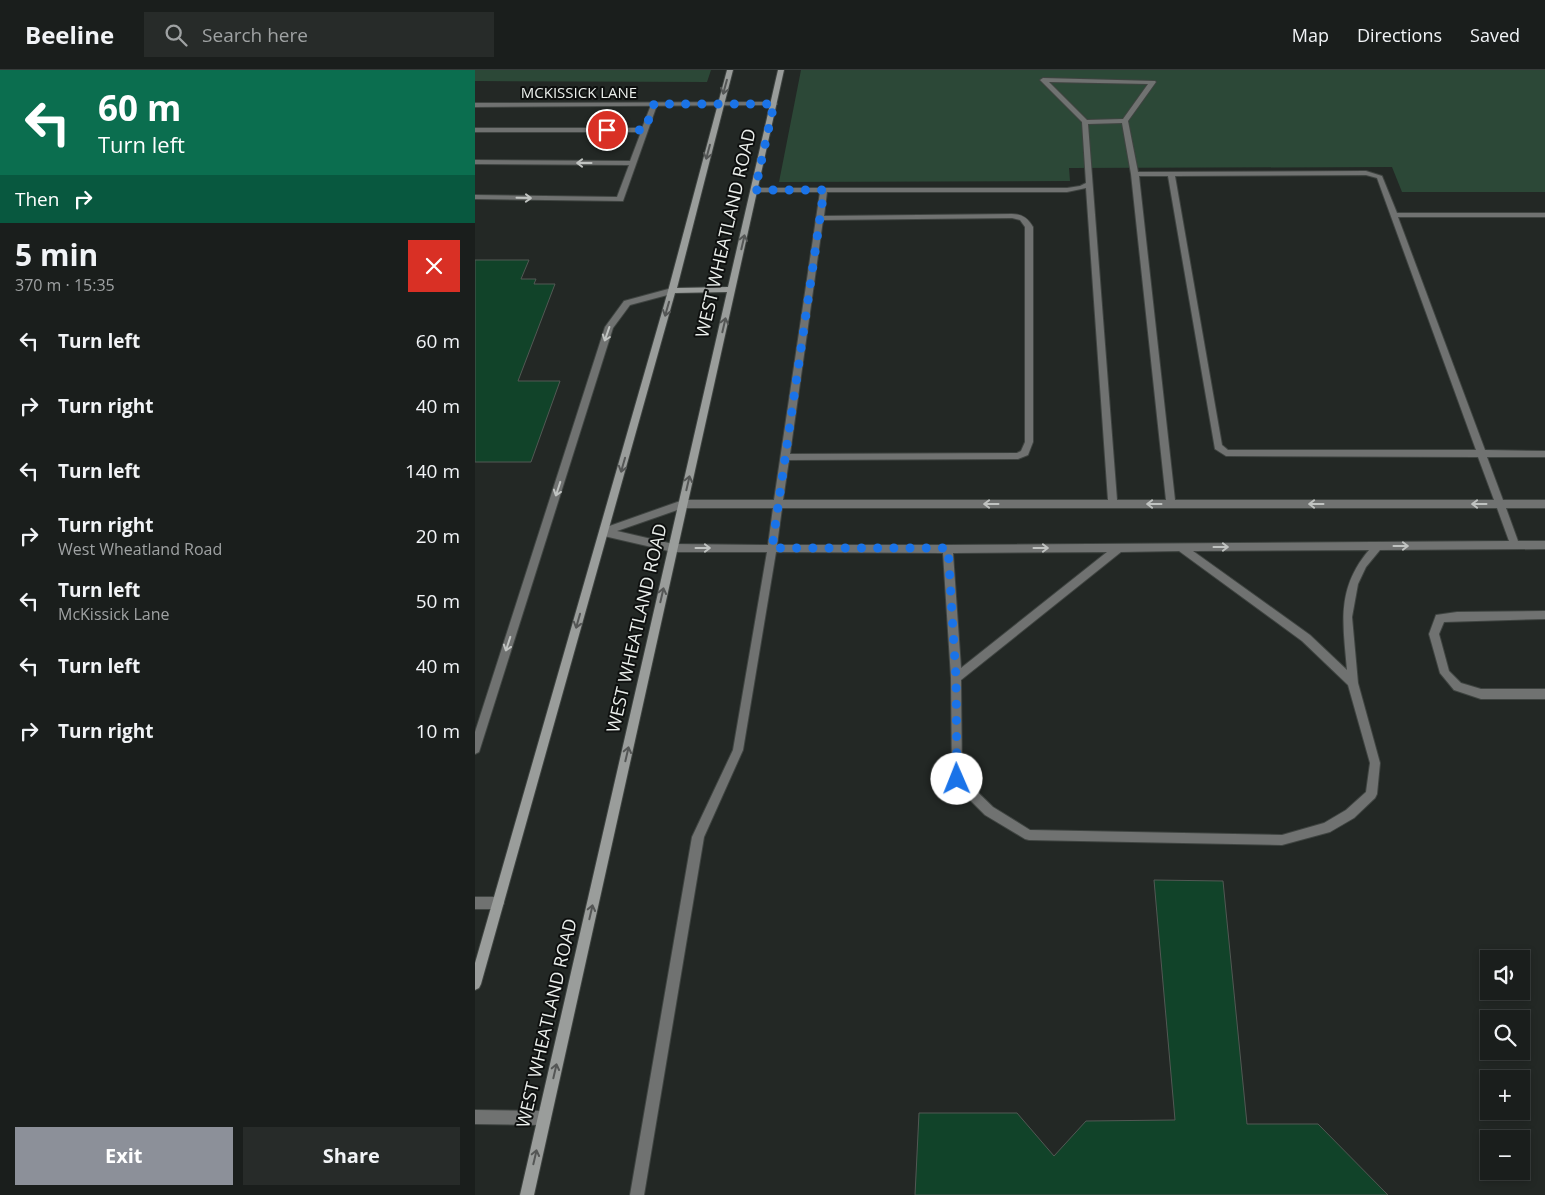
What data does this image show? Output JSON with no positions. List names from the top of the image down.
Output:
{
  "streets": {
    "main road": ["WEST WHEATLAND ROAD"],
    "street": ["MCKISSICK LANE"]
  },
  "crossings": [
    ["MCKISSICK LANE", "WEST WHEATLAND ROAD"]
  ],
  "page": {
    "header": "Beeline",
    "search": "Search here",
    "nav": ["Map", "Directions", "Saved"],
    "turn": ["60 m", "Turn left"],
    "then": "Then",
    "heading": ["5 min", "370 m · 15:35"],
    "list": [
      {
        "name": "Turn left",
        "value": "60 m"
      },
      {
        "name": "Turn right",
        "value": "40 m"
      },
      {
        "name": "Turn left",
        "value": "140 m"
      },
      {
        "name": "Turn right",
        "note": "West Wheatland Road",
        "value": "20 m"
      },
      {
        "name": "Turn left",
        "note": "McKissick Lane",
        "value": "50 m"
      },
      {
        "name": "Turn left",
        "value": "40 m"
      },
      {
        "name": "Turn right",
        "value": "10 m"
      }
    ],
    "map_buttons": ["+", "−"],
    "buttons": ["Exit", "Share"]
  }
}
